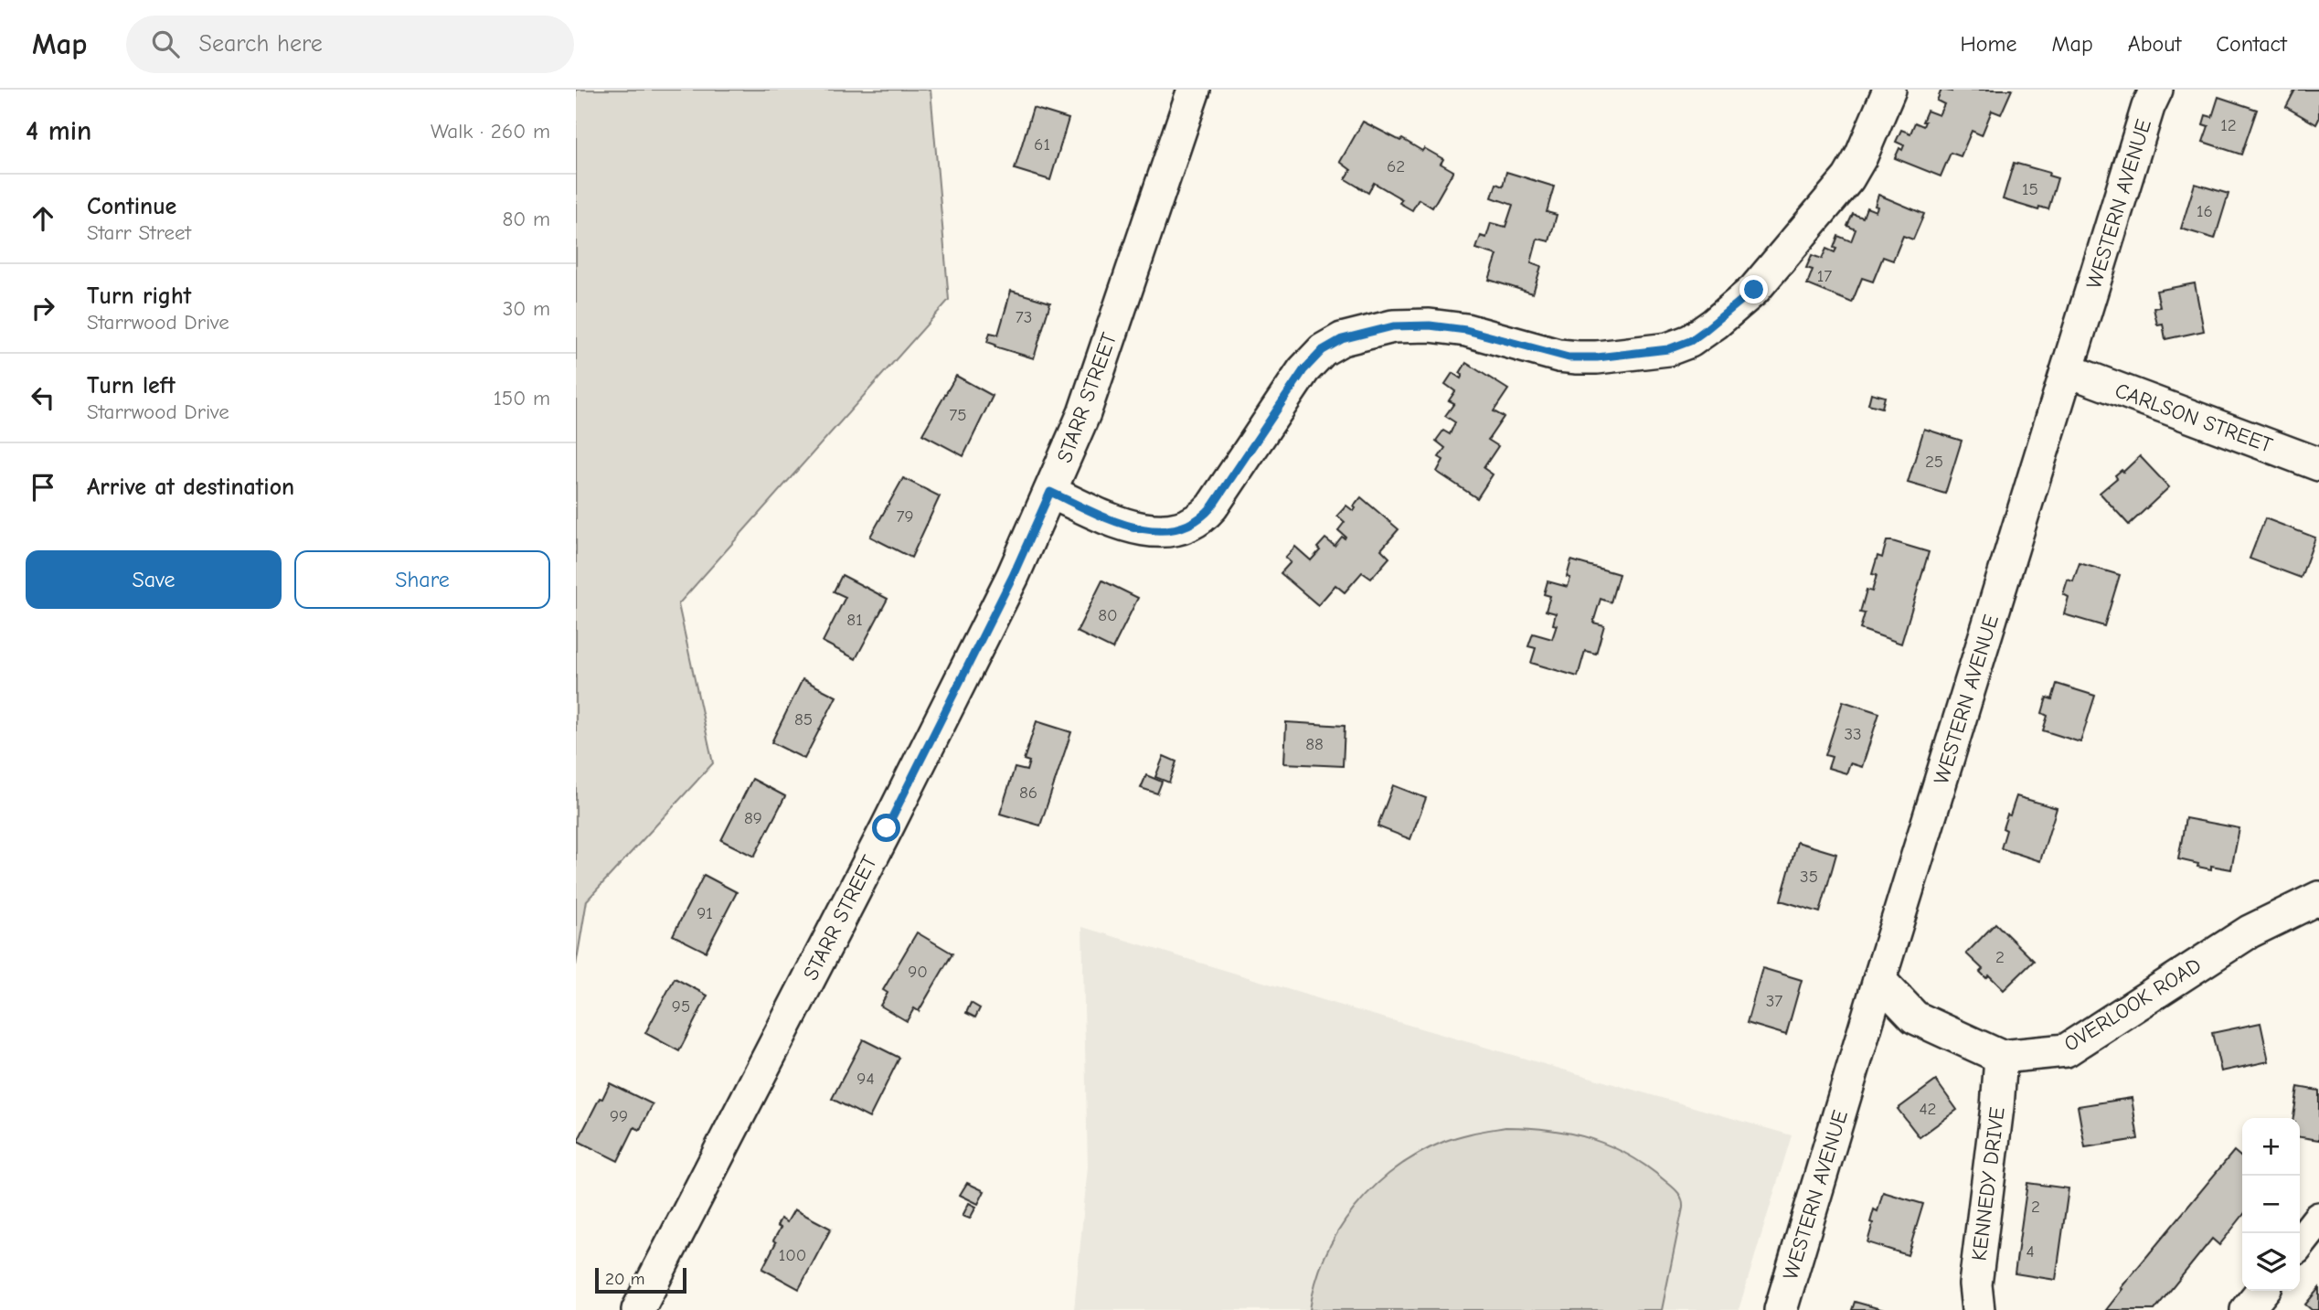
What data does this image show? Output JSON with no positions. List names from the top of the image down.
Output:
{
  "streets": {
    "street": [
      "WESTERN AVENUE",
      "STARR STREET",
      "CARLSON STREET",
      "OVERLOOK ROAD",
      "KENNEDY DRIVE"
    ]
  },
  "crossings": [
    ["WESTERN AVENUE", "CARLSON STREET"],
    ["OVERLOOK ROAD", "KENNEDY DRIVE"]
  ],
  "house_numbers": [
    "12",
    "61",
    "62",
    "15",
    "16",
    "17",
    "73",
    "75",
    "25",
    "79",
    "80",
    "81",
    "85",
    "33",
    "88",
    "86",
    "89",
    "35",
    "91",
    "2",
    "90",
    "37",
    "95",
    "94",
    "42",
    "99",
    "2",
    "4",
    "100"
  ],
  "scale_bar": "20 m",
  "page": {
    "header": "Map",
    "search": "Search here",
    "nav": [
      "Home",
      "Map",
      "About",
      "Contact"
    ],
    "heading": ["4 min", "Walk · 260 m"],
    "list": [
      ["Continue", "Starr Street", "80 m"],
      ["Turn right", "Starrwood Drive", "30 m"],
      ["Turn left", "Starrwood Drive", "150 m"],
      "Arrive at destination"
    ],
    "buttons": ["Save", "Share"],
    "map_buttons": ["+", "−"],
    "scale": "20 m"
  }
}
